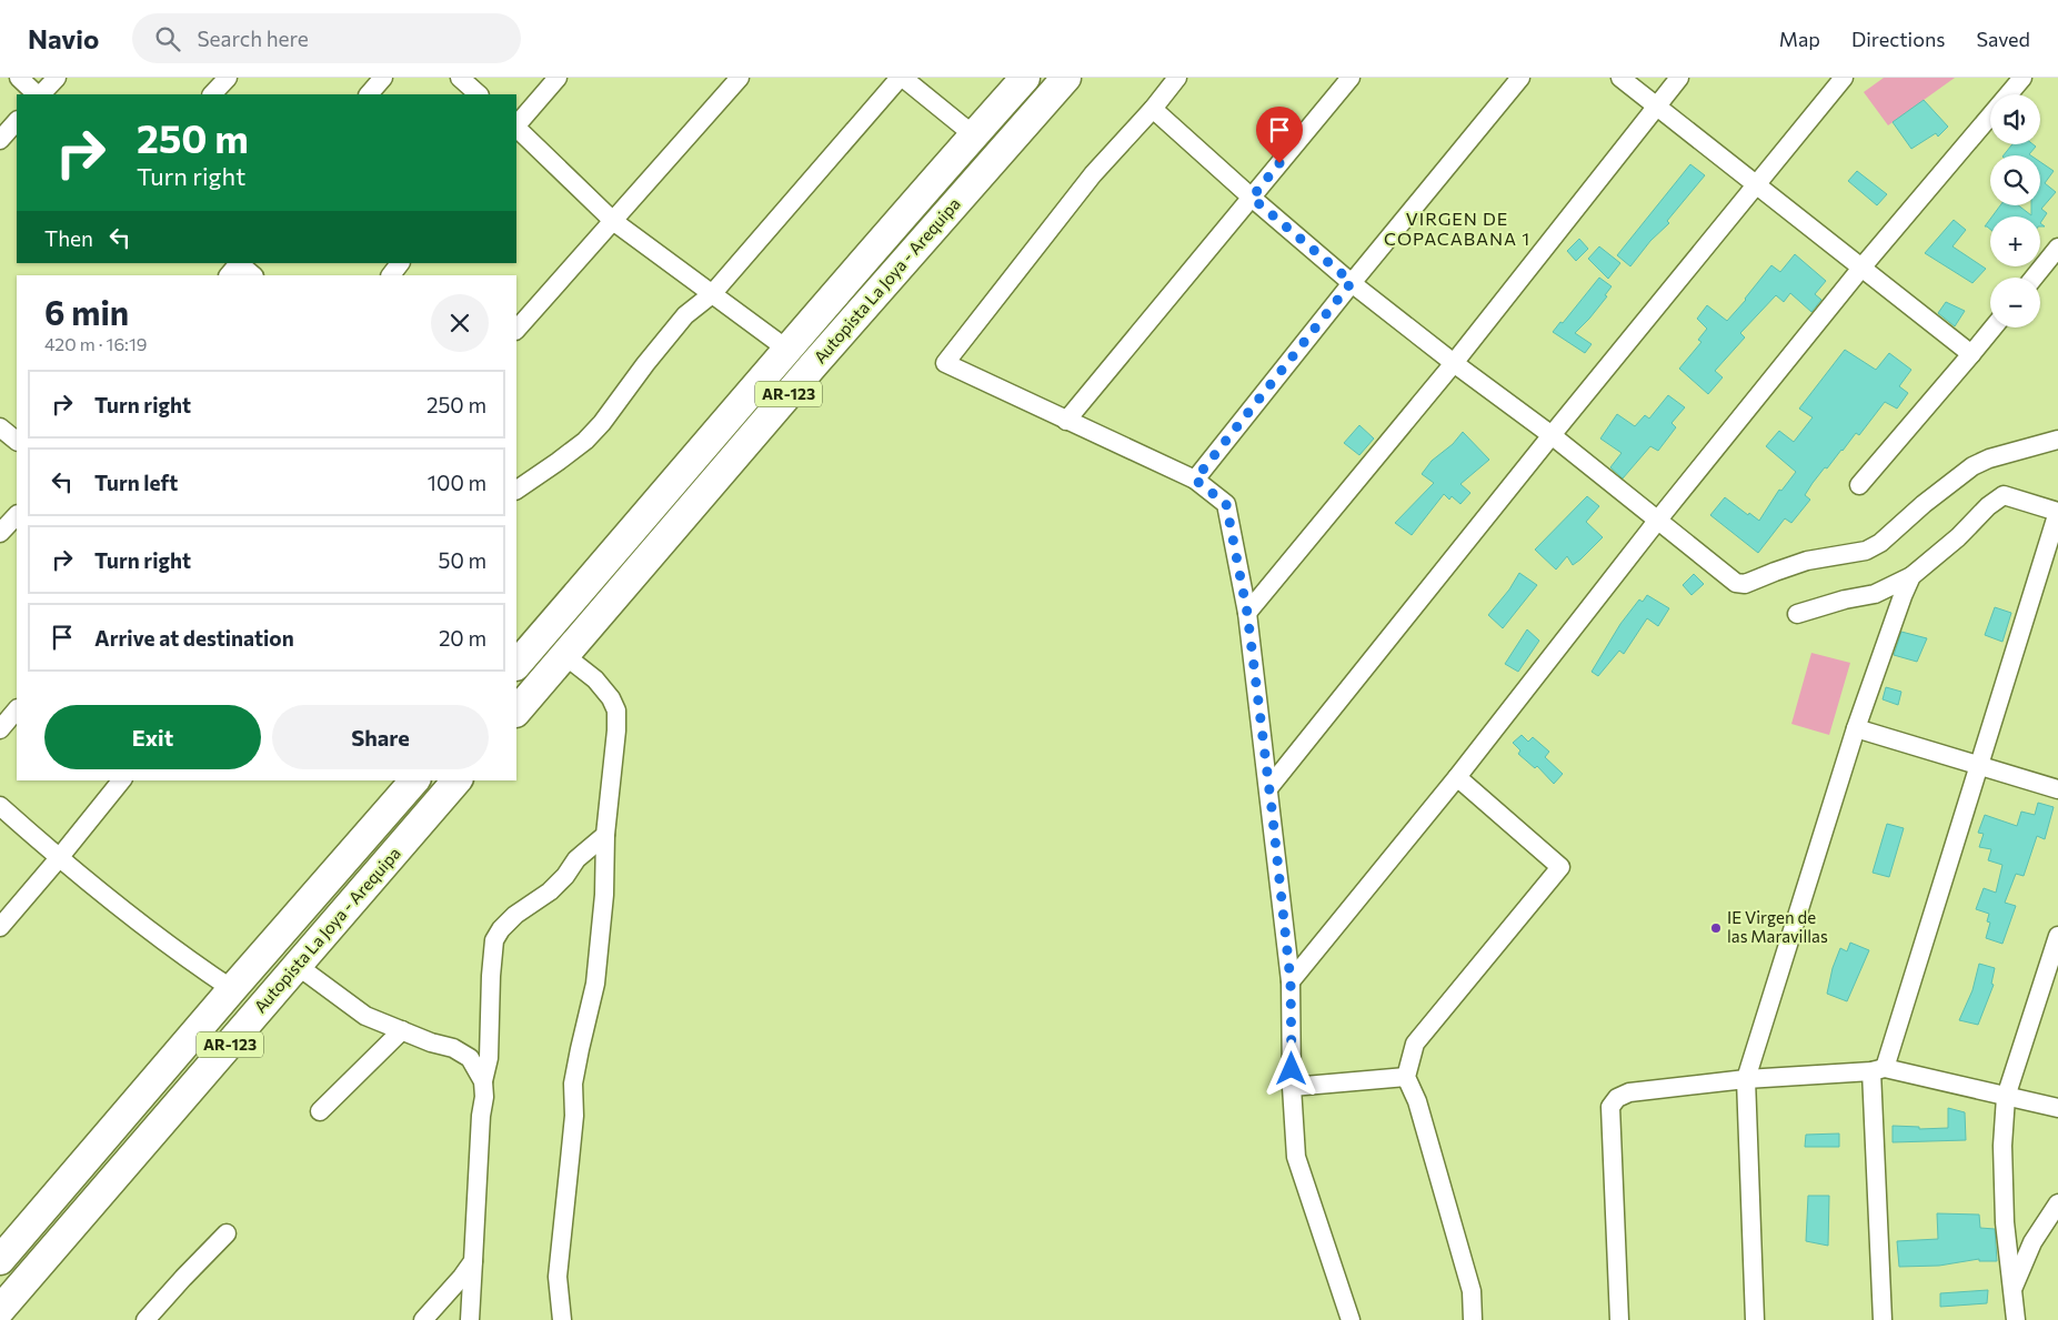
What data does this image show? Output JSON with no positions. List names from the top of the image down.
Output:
{
  "streets": {
    "main road": ["Autopista La Joya - Arequipa", "AR-123"]
  },
  "districts": ["VIRGEN DE COPACABANA 1"],
  "places": ["IE Virgen de las Maravillas"],
  "page": {
    "header": "Navio",
    "search": "Search here",
    "nav": ["Map", "Directions", "Saved"],
    "map_buttons": ["+", "−"],
    "turn": ["250 m", "Turn right"],
    "then": "Then",
    "heading": ["6 min", "420 m · 16:19"],
    "list": [
      {
        "name": "Turn right",
        "value": "250 m"
      },
      {
        "name": "Turn left",
        "value": "100 m"
      },
      {
        "name": "Turn right",
        "value": "50 m"
      },
      {
        "name": "Arrive at destination",
        "value": "20 m"
      }
    ],
    "buttons": ["Exit", "Share"]
  }
}
